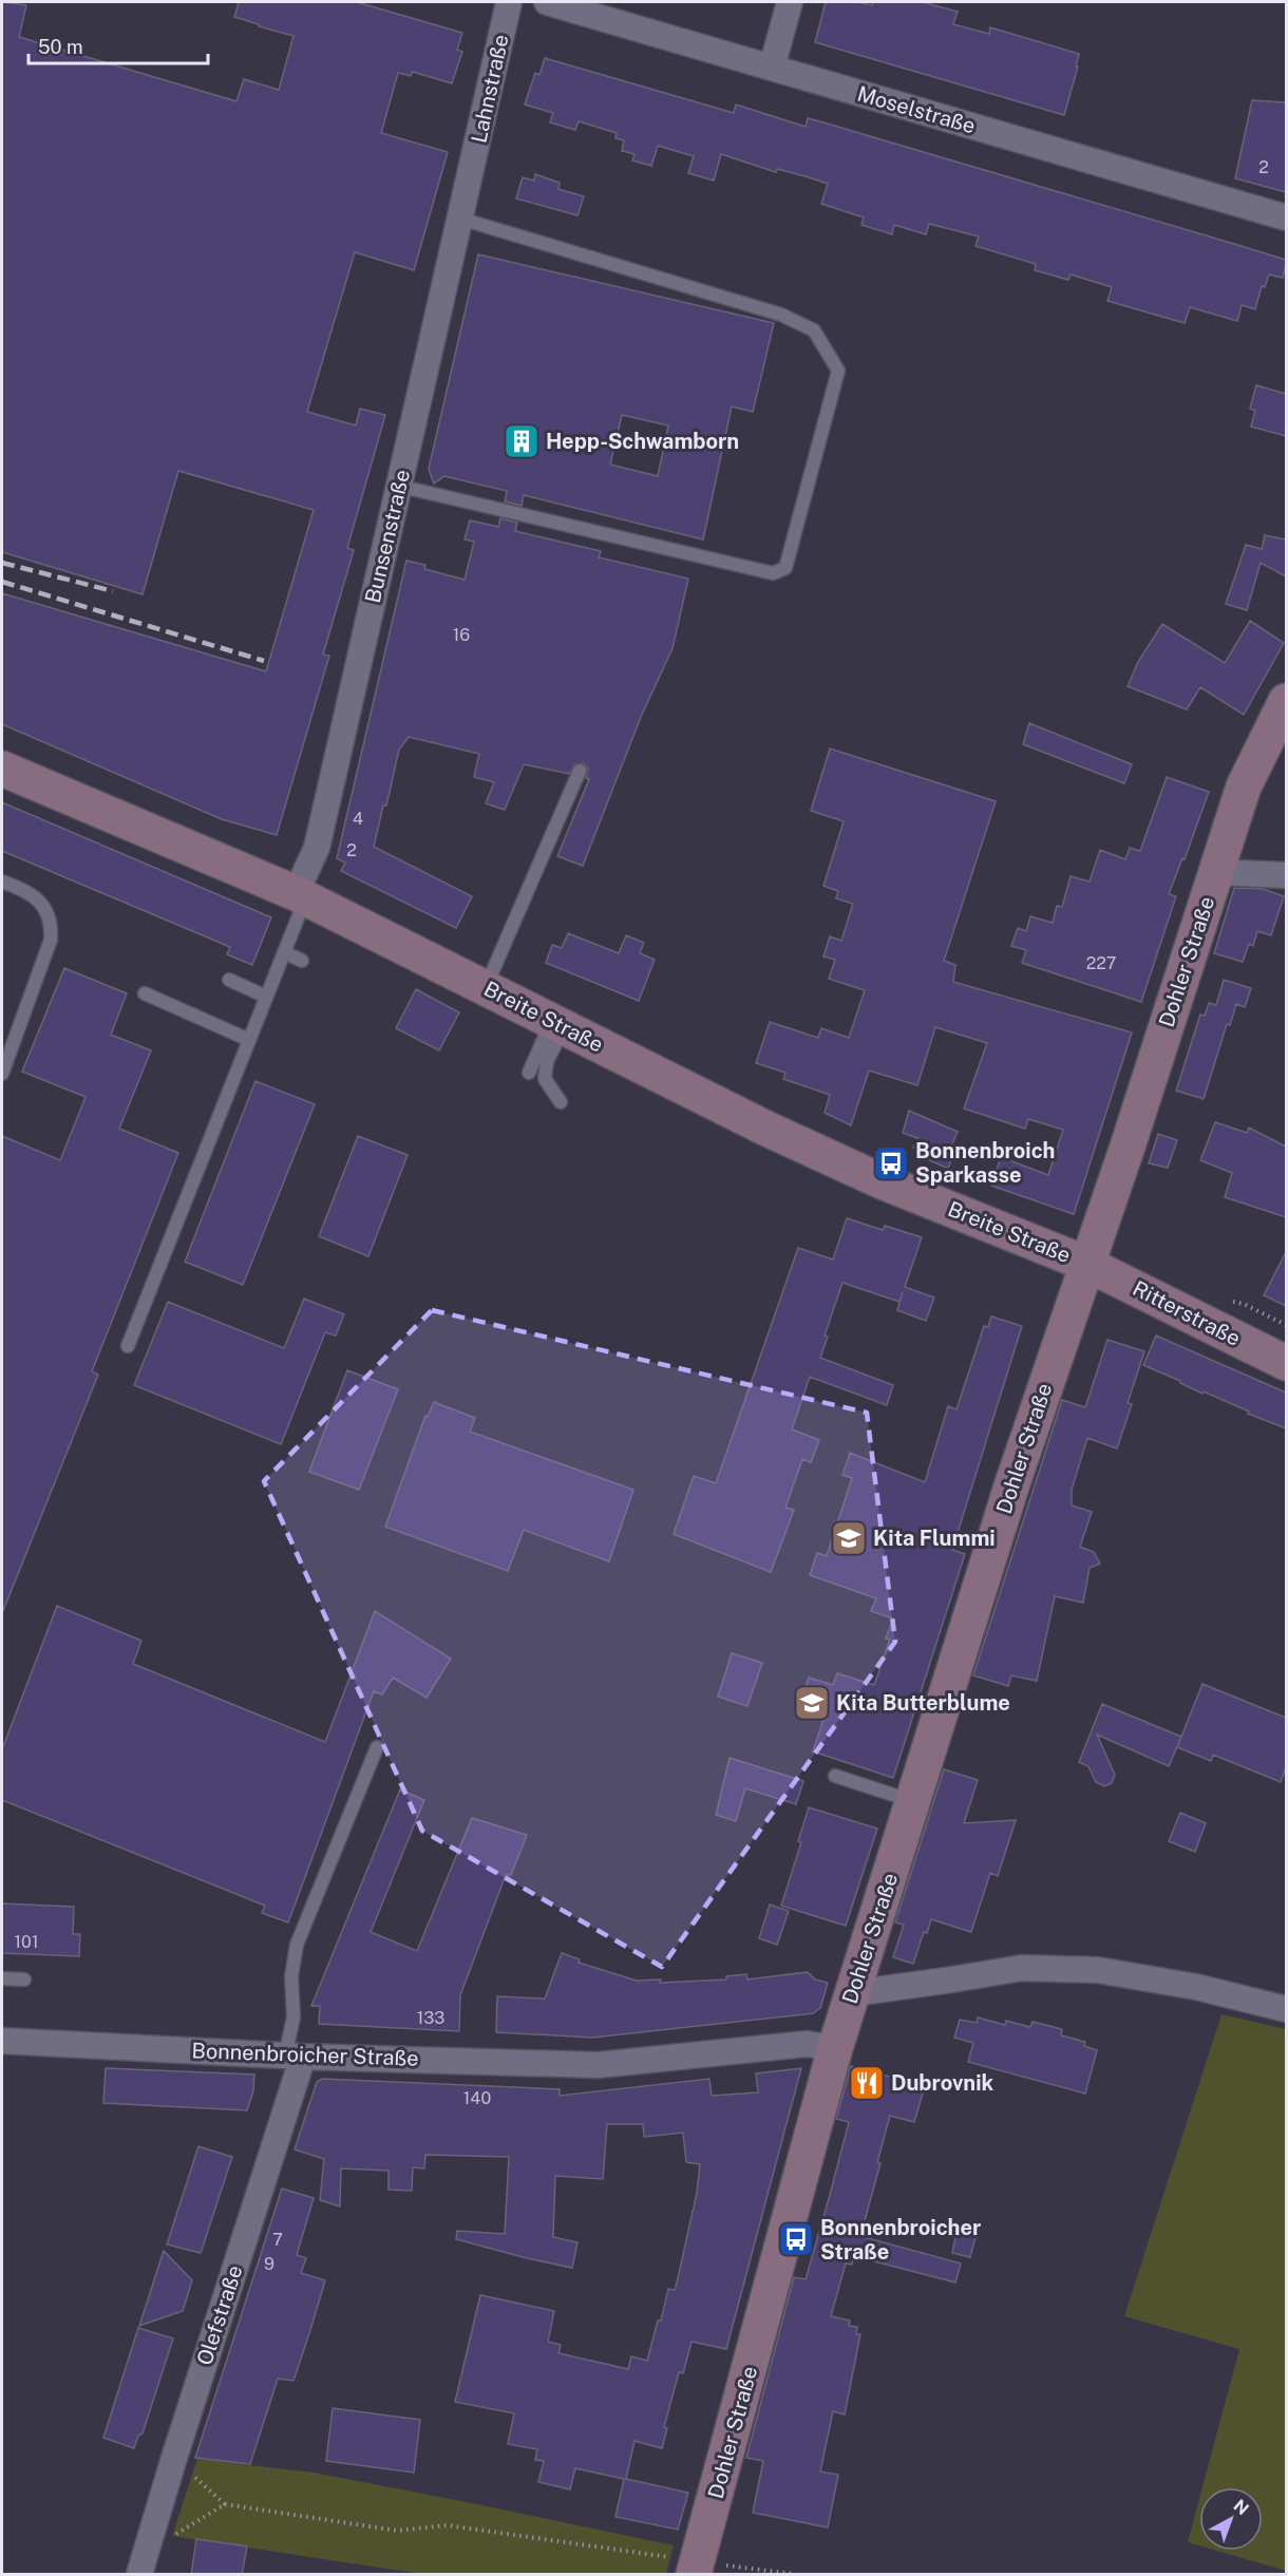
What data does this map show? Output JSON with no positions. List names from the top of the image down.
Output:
{
  "streets": {
    "main road": ["Dohler Straße", "Breite Straße", "Ritterstraße"],
    "street": [
      "Lahnstraße",
      "Moselstraße",
      "Bunsenstraße",
      "Bonnenbroicher Straße",
      "Olefstraße"
    ]
  },
  "crossings": [
    ["Lahnstraße", "Bunsenstraße"],
    ["Bunsenstraße", "Breite Straße"],
    ["Dohler Straße", "Breite Straße"],
    ["Dohler Straße", "Ritterstraße"],
    ["Dohler Straße", "Bonnenbroicher Straße"],
    ["Breite Straße", "Ritterstraße"],
    ["Bonnenbroicher Straße", "Olefstraße"]
  ],
  "places": {
    "building": ["Hepp-Schwamborn"],
    "bus stop": ["Bonnenbroich Sparkasse", "Bonnenbroicher Straße"],
    "school or university": ["Kita Flummi", "Kita Butterblume"],
    "restaurant": ["Dubrovnik"]
  },
  "house_numbers": [
    "2",
    "16",
    "4",
    "2",
    "227",
    "101",
    "133",
    "140",
    "7",
    "9"
  ],
  "scale_bar": "50 m",
  "north": "top right"
}
